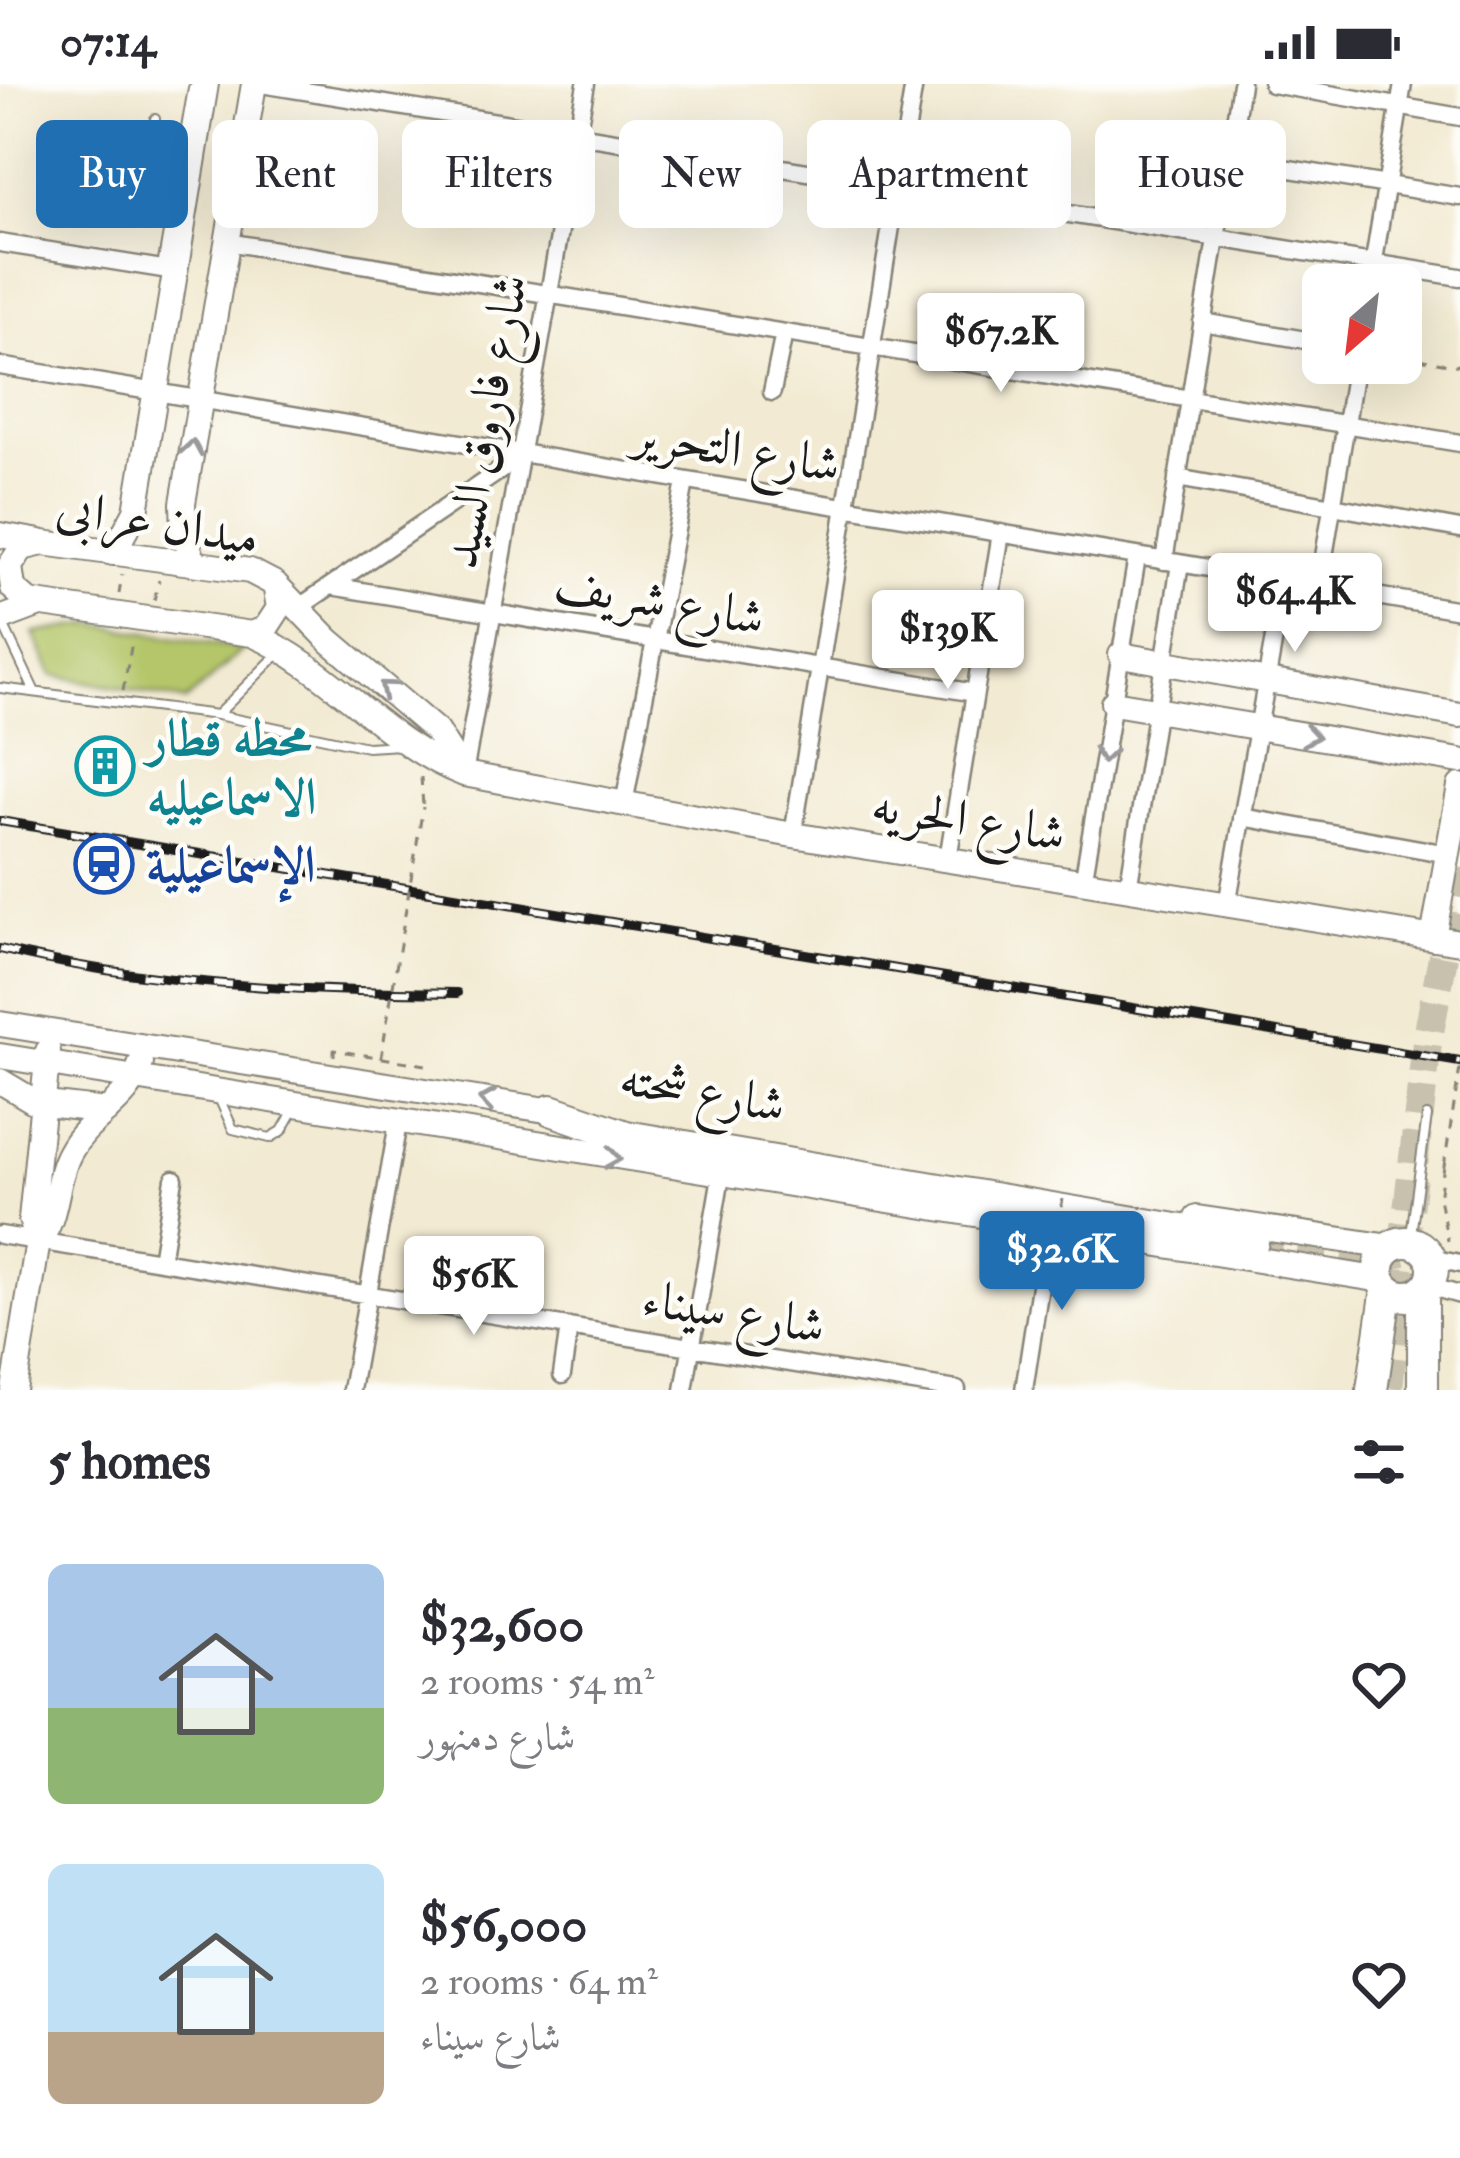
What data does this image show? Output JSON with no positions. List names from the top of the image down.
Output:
{
  "streets": {
    "main road": ["ميدان عرابى", "شارع الحريه", "شارع شحته"],
    "street": [
      "شارع فاروق السيد",
      "شارع التحرير",
      "شارع شريف",
      "شارع سيناء"
    ]
  },
  "crossings": [
    ["شارع فاروق السيد", "شارع التحرير"],
    ["شارع فاروق السيد", "شارع شريف"],
    ["شارع فاروق السيد", "شارع الحريه"],
    ["ميدان عرابى", "شارع الحريه"]
  ],
  "places": {
    "building": ["محطه قطار الاسماعيليه"],
    "station": ["الإسماعيلية"]
  },
  "north": "bottom left",
  "page": {
    "status": "07:14",
    "chip": [
      "Buy",
      "Rent",
      "Filters",
      "New",
      "Apartment",
      "House"
    ],
    "price": [
      "$67.2K",
      "$64.4K",
      "$139K",
      "$32.6K",
      "$56K"
    ],
    "heading": "5 homes",
    "list": [
      {
        "name": "$32,600",
        "note": "2 rooms · 54 m² · شارع دمنهور"
      },
      {
        "name": "$56,000",
        "note": "2 rooms · 64 m² · شارع سيناء"
      }
    ]
  }
}
